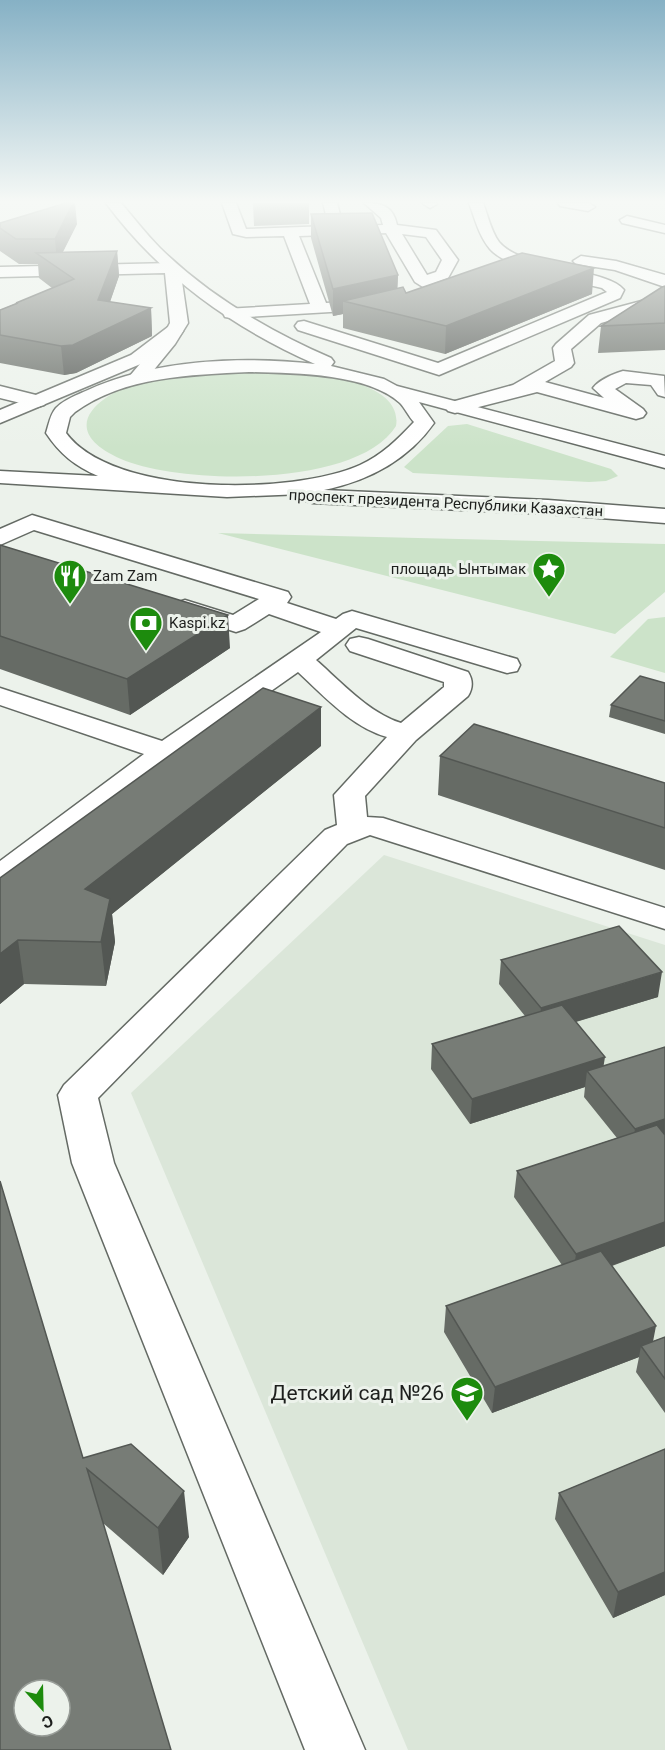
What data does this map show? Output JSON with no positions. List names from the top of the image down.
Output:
{
  "streets": {
    "main road": ["проспект президента Республики Казахстан"]
  },
  "places": {
    "place": ["площадь Ынтымак"],
    "restaurant": ["Zam Zam"],
    "bank": ["Kaspi.kz"],
    "school or university": ["Детский сад №26"]
  },
  "north": "bottom"
}
